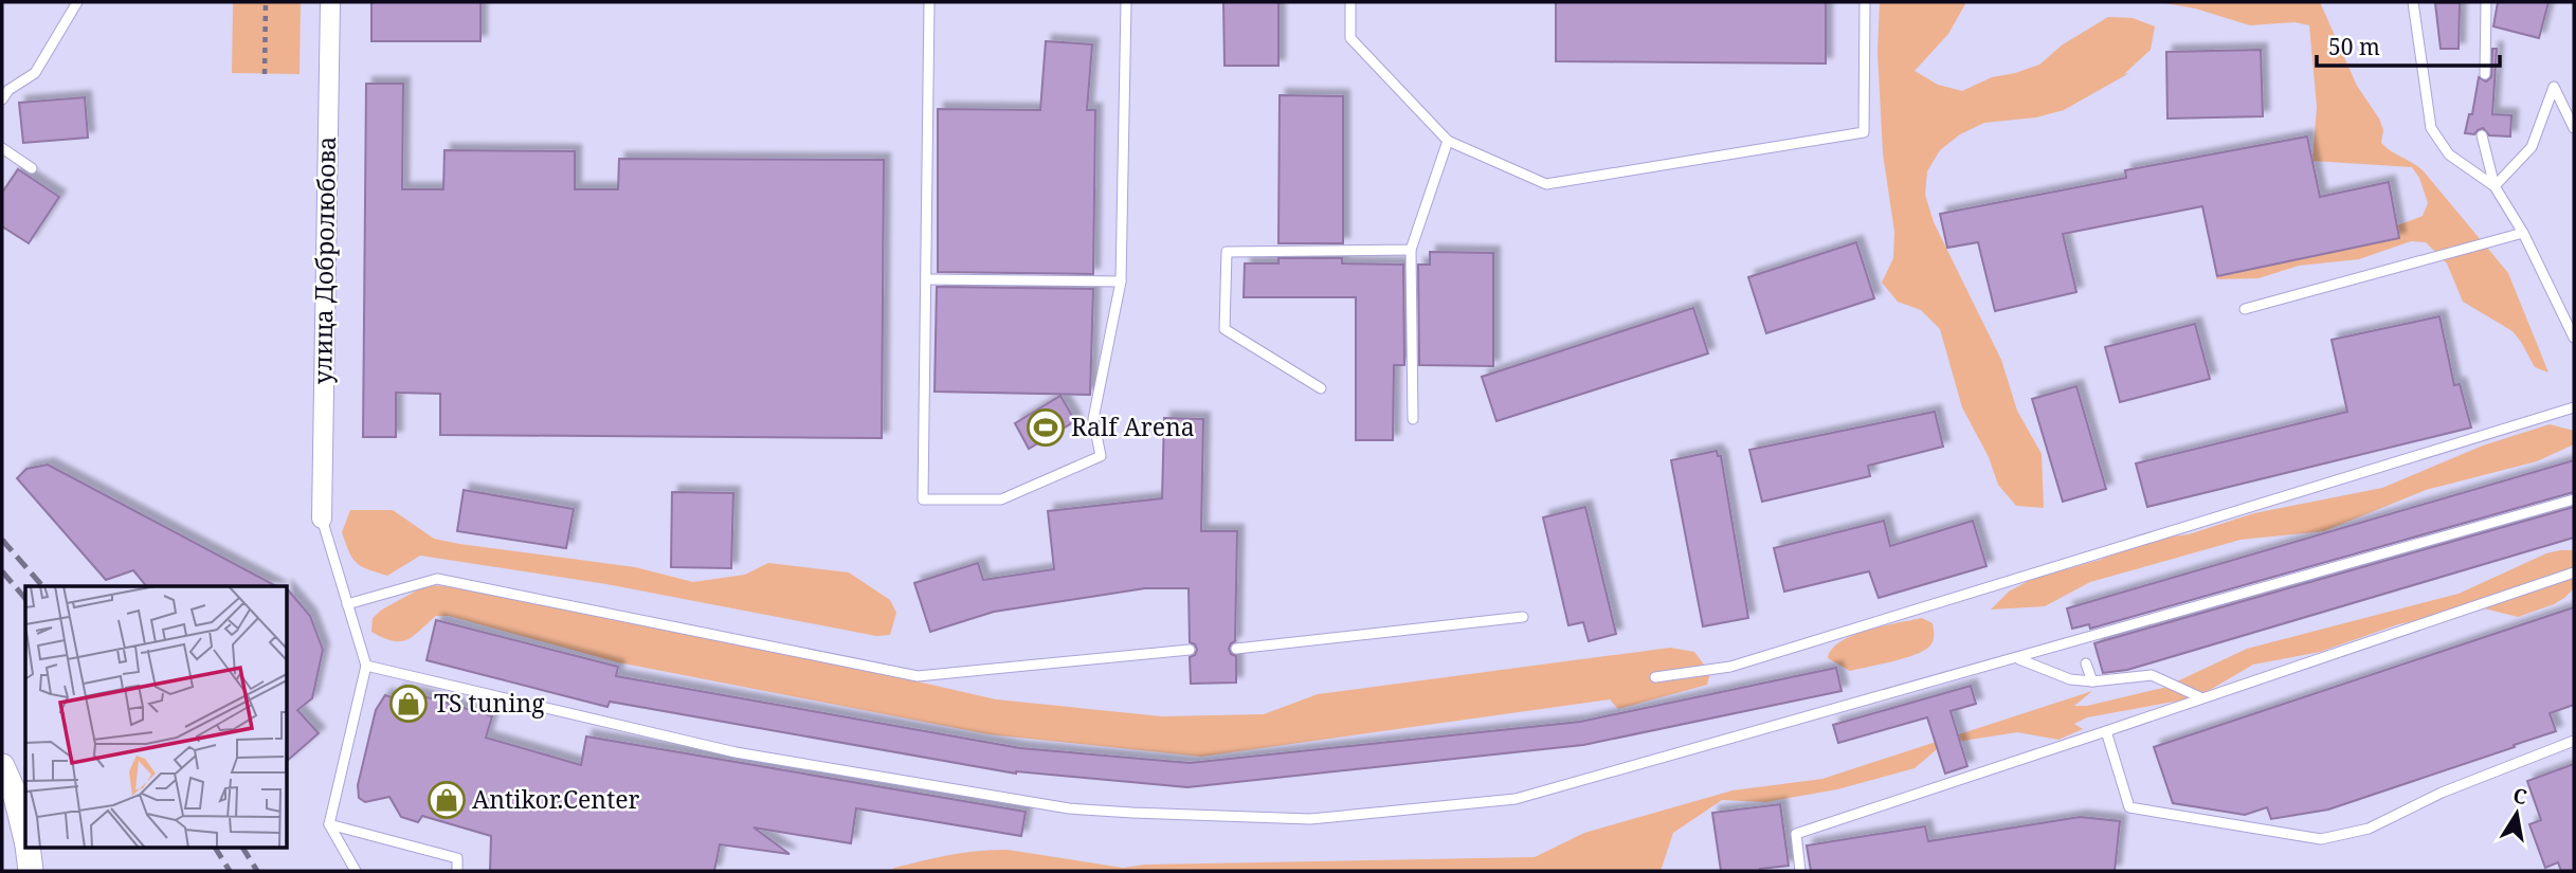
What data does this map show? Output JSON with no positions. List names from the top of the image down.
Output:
{
  "streets": {
    "street": ["улица Добролюбова"]
  },
  "places": {
    "sports": ["Ralf Arena"],
    "shop": ["TS tuning", "Antikor.Center"]
  },
  "scale_bar": "50 m",
  "north": "top"
}
